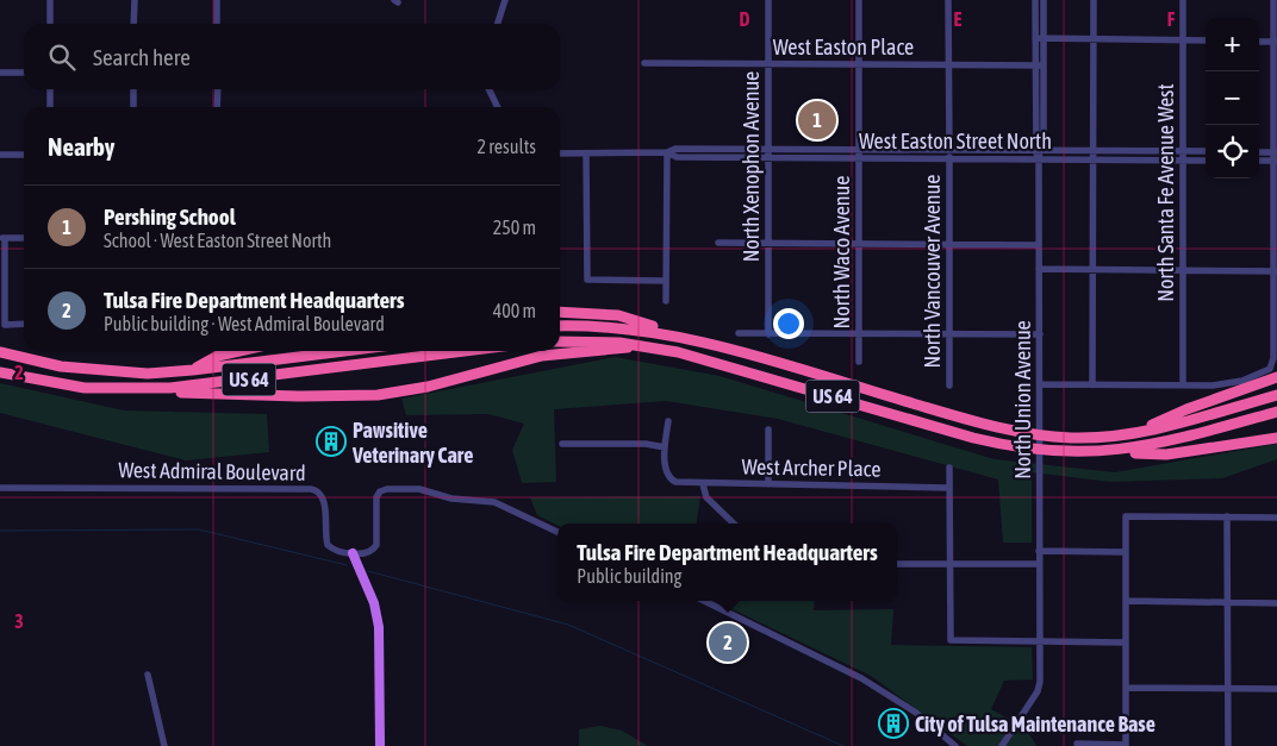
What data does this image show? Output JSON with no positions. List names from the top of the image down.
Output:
{
  "streets": {
    "highway": ["US 64"],
    "street": [
      "West Easton Place",
      "West Easton Street North",
      "North Xenophon Avenue",
      "North Santa Fe Avenue West",
      "North Waco Avenue",
      "North Vancouver Avenue",
      "North Union Avenue",
      "West Archer Place",
      "West Admiral Boulevard"
    ]
  },
  "crossings": [
    ["West Easton Place", "North Xenophon Avenue"],
    ["West Easton Place", "North Waco Avenue"],
    ["West Easton Place", "North Vancouver Avenue"],
    ["West Easton Place", "North Union Avenue"],
    ["West Easton Street North", "North Xenophon Avenue"],
    ["West Easton Street North", "North Santa Fe Avenue West"],
    ["West Easton Street North", "North Waco Avenue"],
    ["West Easton Street North", "North Vancouver Avenue"],
    ["West Easton Street North", "North Union Avenue"]
  ],
  "places": {
    "building": ["Pawsitive Veterinary Care", "City of Tulsa Maintenance Base"]
  },
  "page": {
    "map_buttons": ["+", "−"],
    "search": "Search here",
    "pins": ["1", "2"],
    "heading": ["Nearby", "2 results"],
    "list": [
      {
        "mark": "1",
        "name": "Pershing School",
        "note": "School · West Easton Street North",
        "value": "250 m"
      },
      {
        "mark": "2",
        "name": "Tulsa Fire Department Headquarters",
        "note": "Public building · West Admiral Boulevard",
        "value": "400 m"
      }
    ],
    "popup": ["Tulsa Fire Department Headquarters", "Public building"]
  },
  "grid": {
    "columns": ["D", "E", "F"],
    "rows": ["2", "3"]
  }
}
